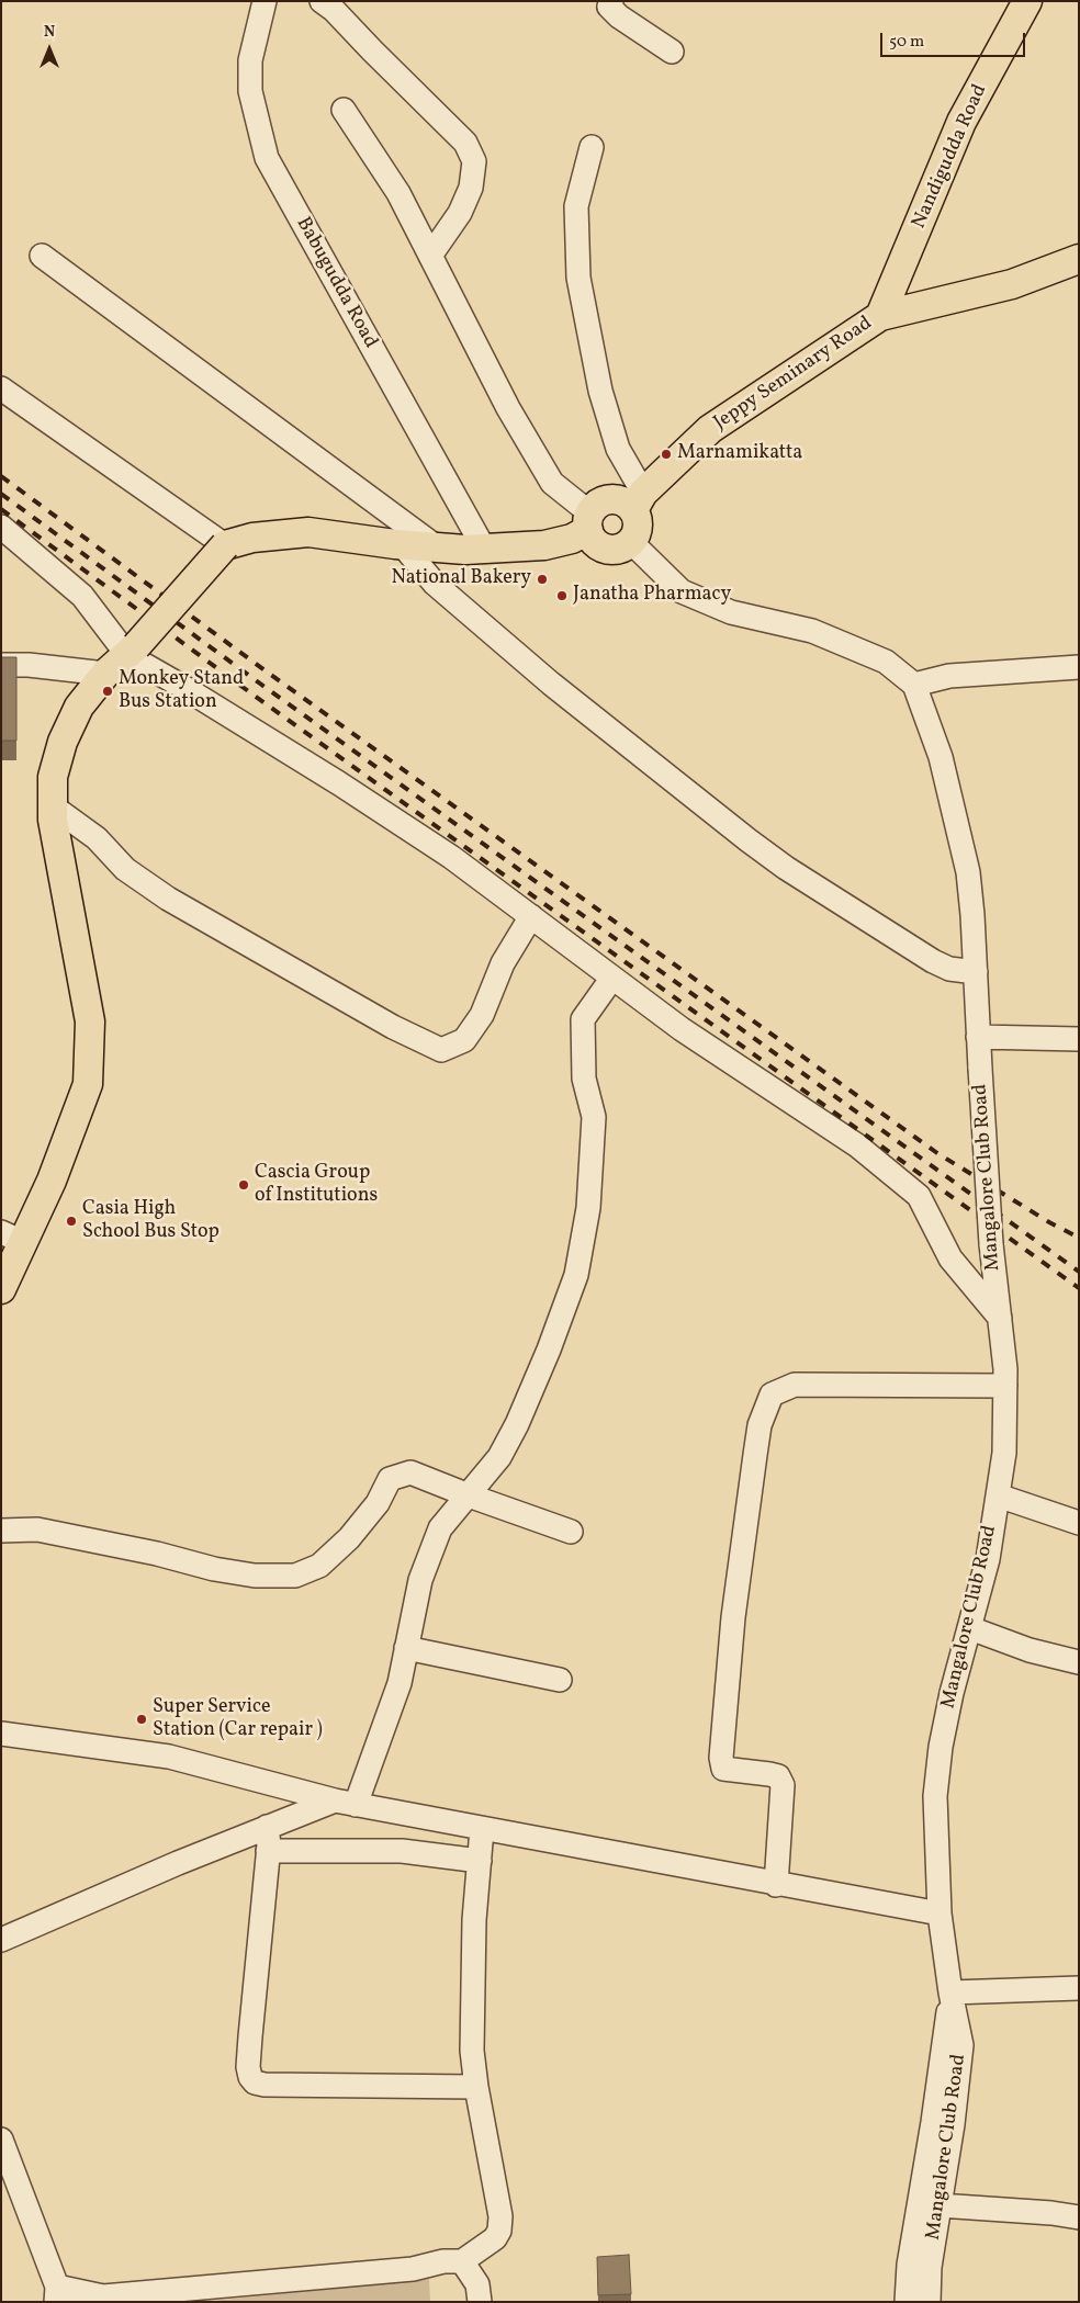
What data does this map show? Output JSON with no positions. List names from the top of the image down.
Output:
{
  "streets": {
    "main road": ["Nandigudda Road", "Jeppy Seminary Road"],
    "street": ["Babugudda Road", "Mangalore Club Road"]
  },
  "crossings": [
    ["Nandigudda Road", "Jeppy Seminary Road"],
    ["Jeppy Seminary Road", "Mangalore Club Road"]
  ],
  "places": [
    "Marnamikatta",
    "National Bakery",
    "Janatha Pharmacy",
    "Monkey Stand Bus Station",
    "Cascia Group of Institutions",
    "Casia High School Bus Stop",
    "Super Service Station (Car repair )"
  ],
  "scale_bar": "50 m",
  "north": "top"
}
